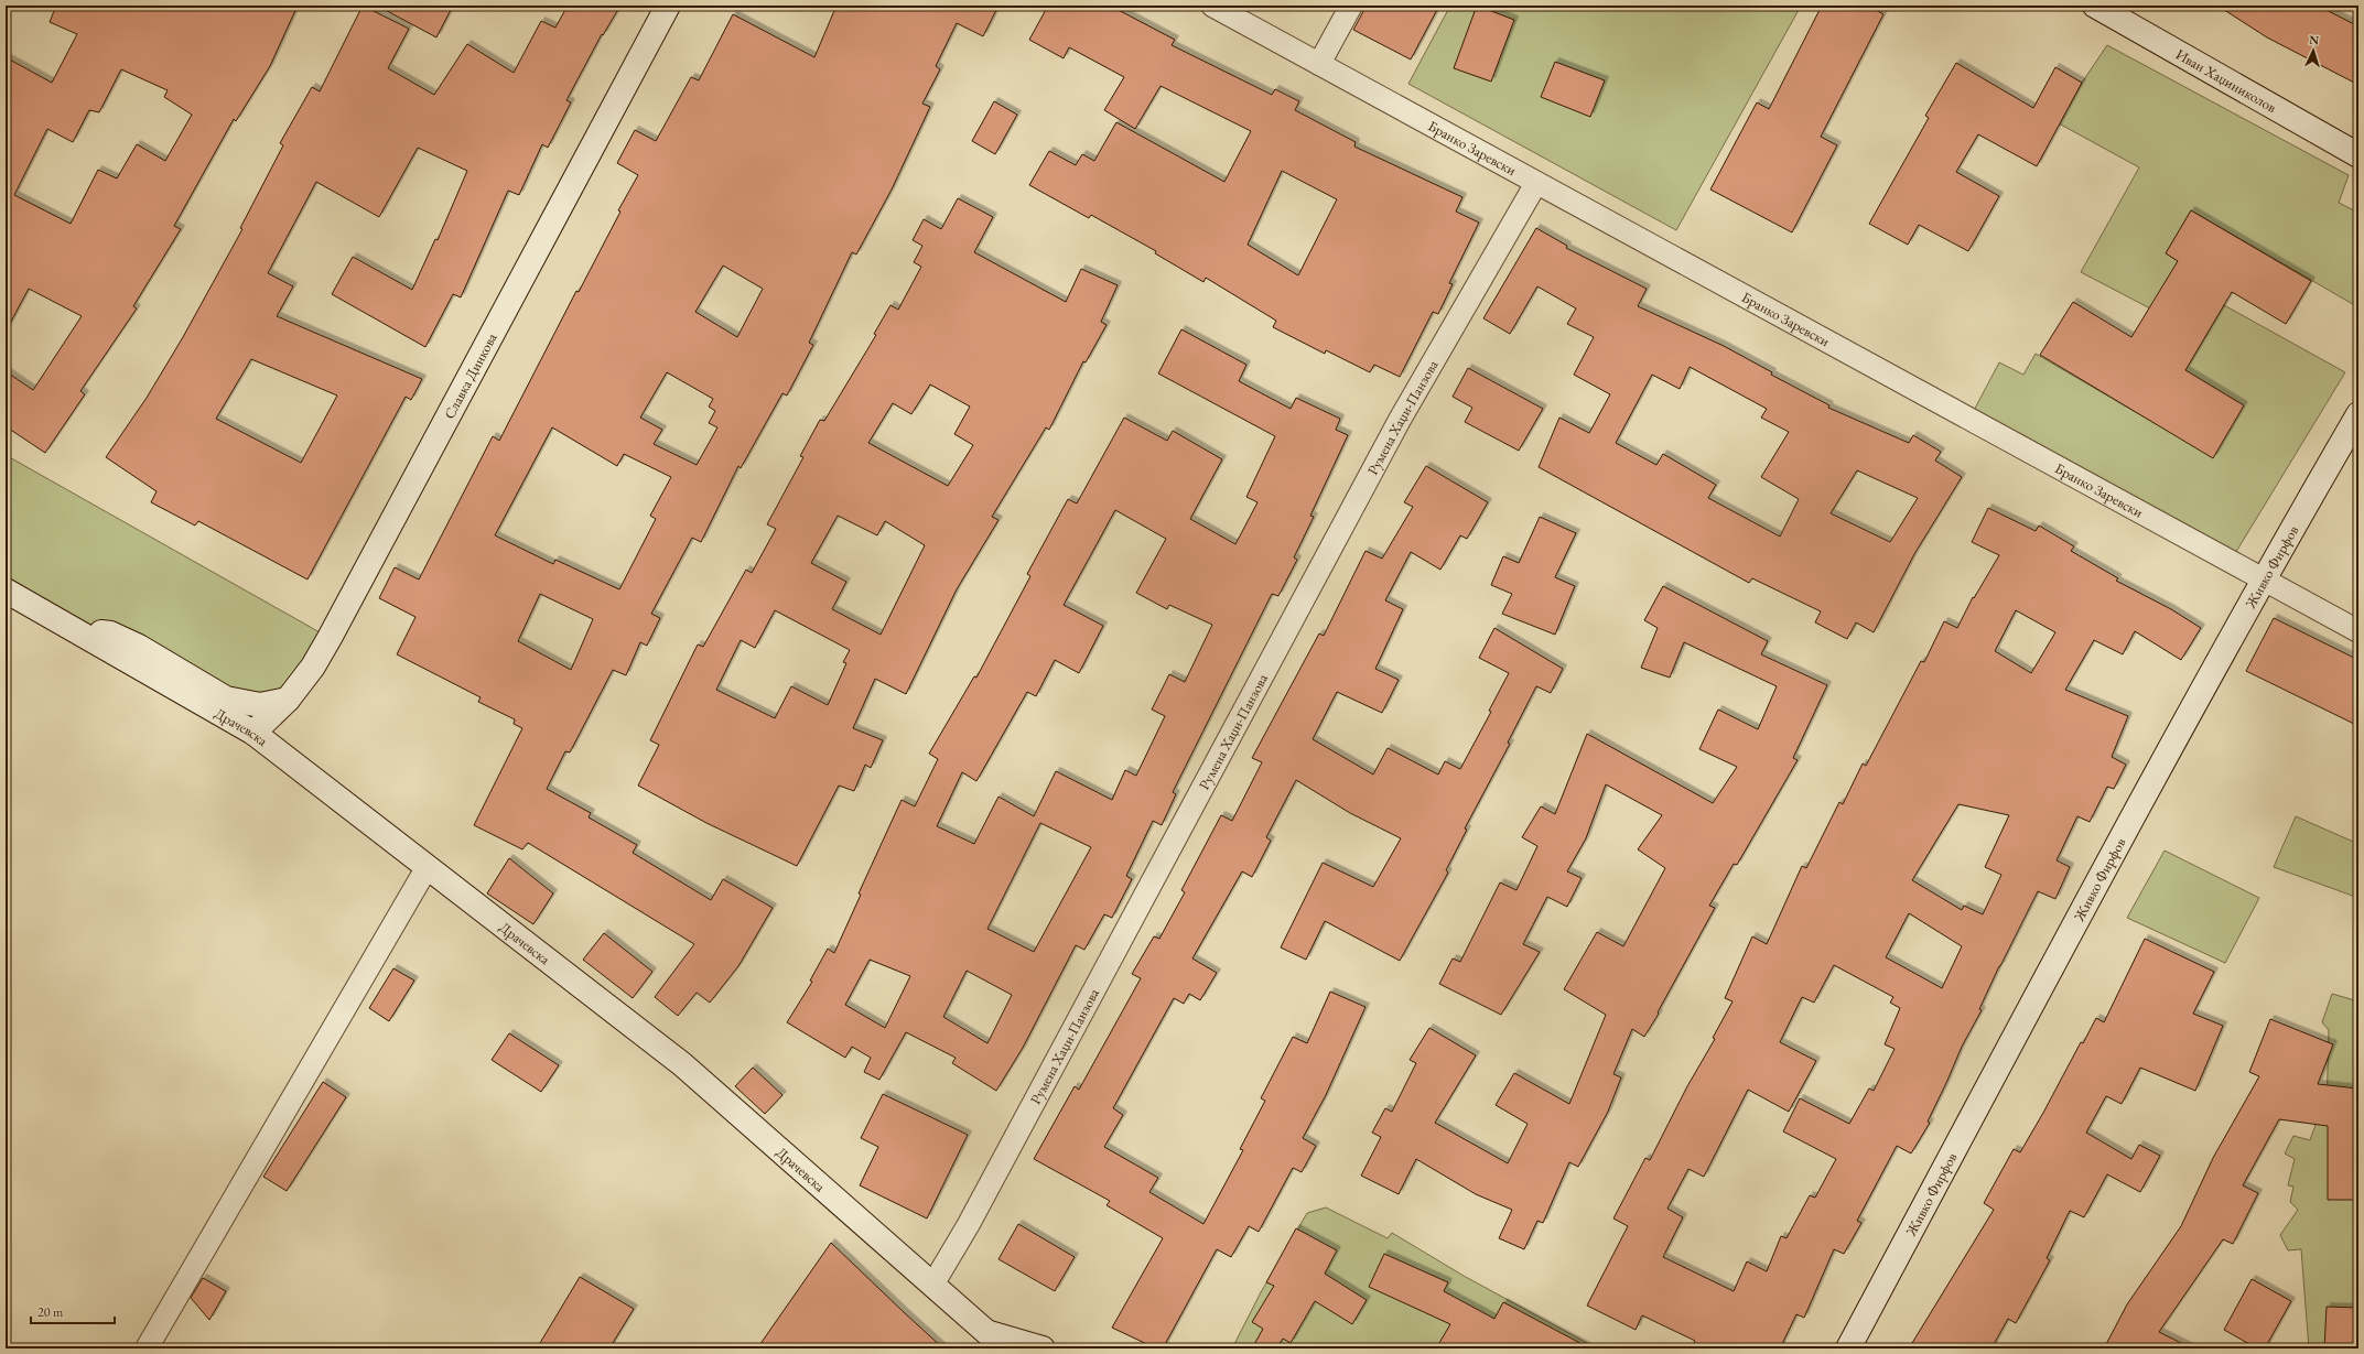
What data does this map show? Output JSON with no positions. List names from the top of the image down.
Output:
{
  "streets": {
    "street": [
      "Иван Хаџиниколов",
      "Бранко Заревски",
      "Славка Динкова",
      "Румена Хаџи-Панзова",
      "Живко Фирфов",
      "Драчевска"
    ]
  },
  "crossings": [
    ["Бранко Заревски", "Румена Хаџи-Панзова"],
    ["Бранко Заревски", "Живко Фирфов"],
    ["Славка Динкова", "Драчевска"],
    ["Румена Хаџи-Панзова", "Драчевска"]
  ],
  "scale_bar": "20 m",
  "north": "top"
}
